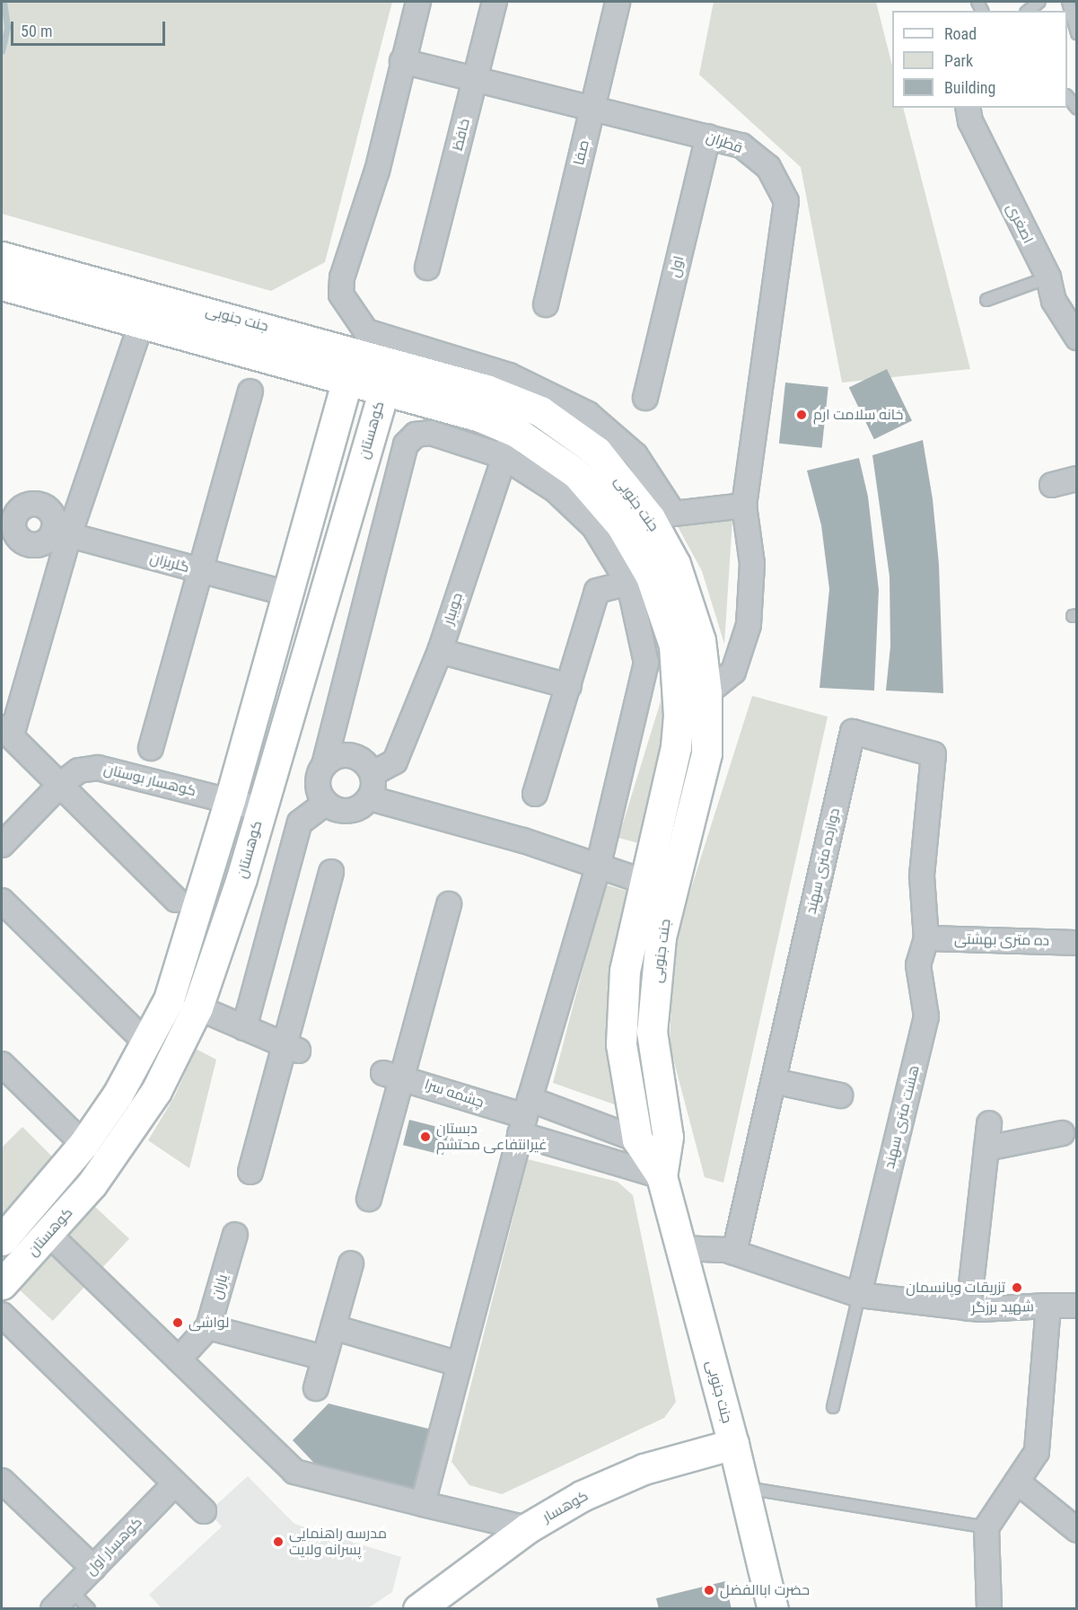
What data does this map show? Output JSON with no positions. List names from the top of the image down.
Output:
{
  "streets": {
    "main road": ["جنت جنوبی", "کوهستان", "کوهسار"],
    "street": [
      "خافظ",
      "قطران",
      "صفا",
      "اصغری",
      "اول",
      "گلریزان",
      "جویبار",
      "کوهسار بوستان",
      "دوازده متری سهند",
      "ده متری بهشتی",
      "چشمه‌ سرا",
      "هشت متری سهند",
      "یاران",
      "شهید برزگر",
      "کوهسار اول"
    ]
  },
  "crossings": [
    ["خافظ", "قطران"],
    ["قطران", "صفا"],
    ["قطران", "اول"],
    ["قطران", "جنت جنوبی"],
    ["جنت جنوبی", "کوهستان"],
    ["جنت جنوبی", "جویبار"],
    ["جنت جنوبی", "شهید برزگر"],
    ["جنت جنوبی", "کوهسار"],
    ["کوهستان", "گلریزان"],
    ["کوهستان", "کوهسار بوستان"],
    ["دوازده متری سهند", "ده متری بهشتی"],
    ["دوازده متری سهند", "هشت متری سهند"],
    ["دوازده متری سهند", "شهید برزگر"],
    ["ده متری بهشتی", "هشت متری سهند"],
    ["هشت متری سهند", "شهید برزگر"]
  ],
  "places": [
    "خانه سلامت ارم",
    "دبستان غیرانتفاعی محتشم",
    "تزریقات وپانسمان",
    "لواشی",
    "مدرسه راهنمایی پسرانه ولایت",
    "حضرت اباالفضل"
  ],
  "legend": ["Road", "Park", "Building"],
  "scale_bar": "50 m"
}
